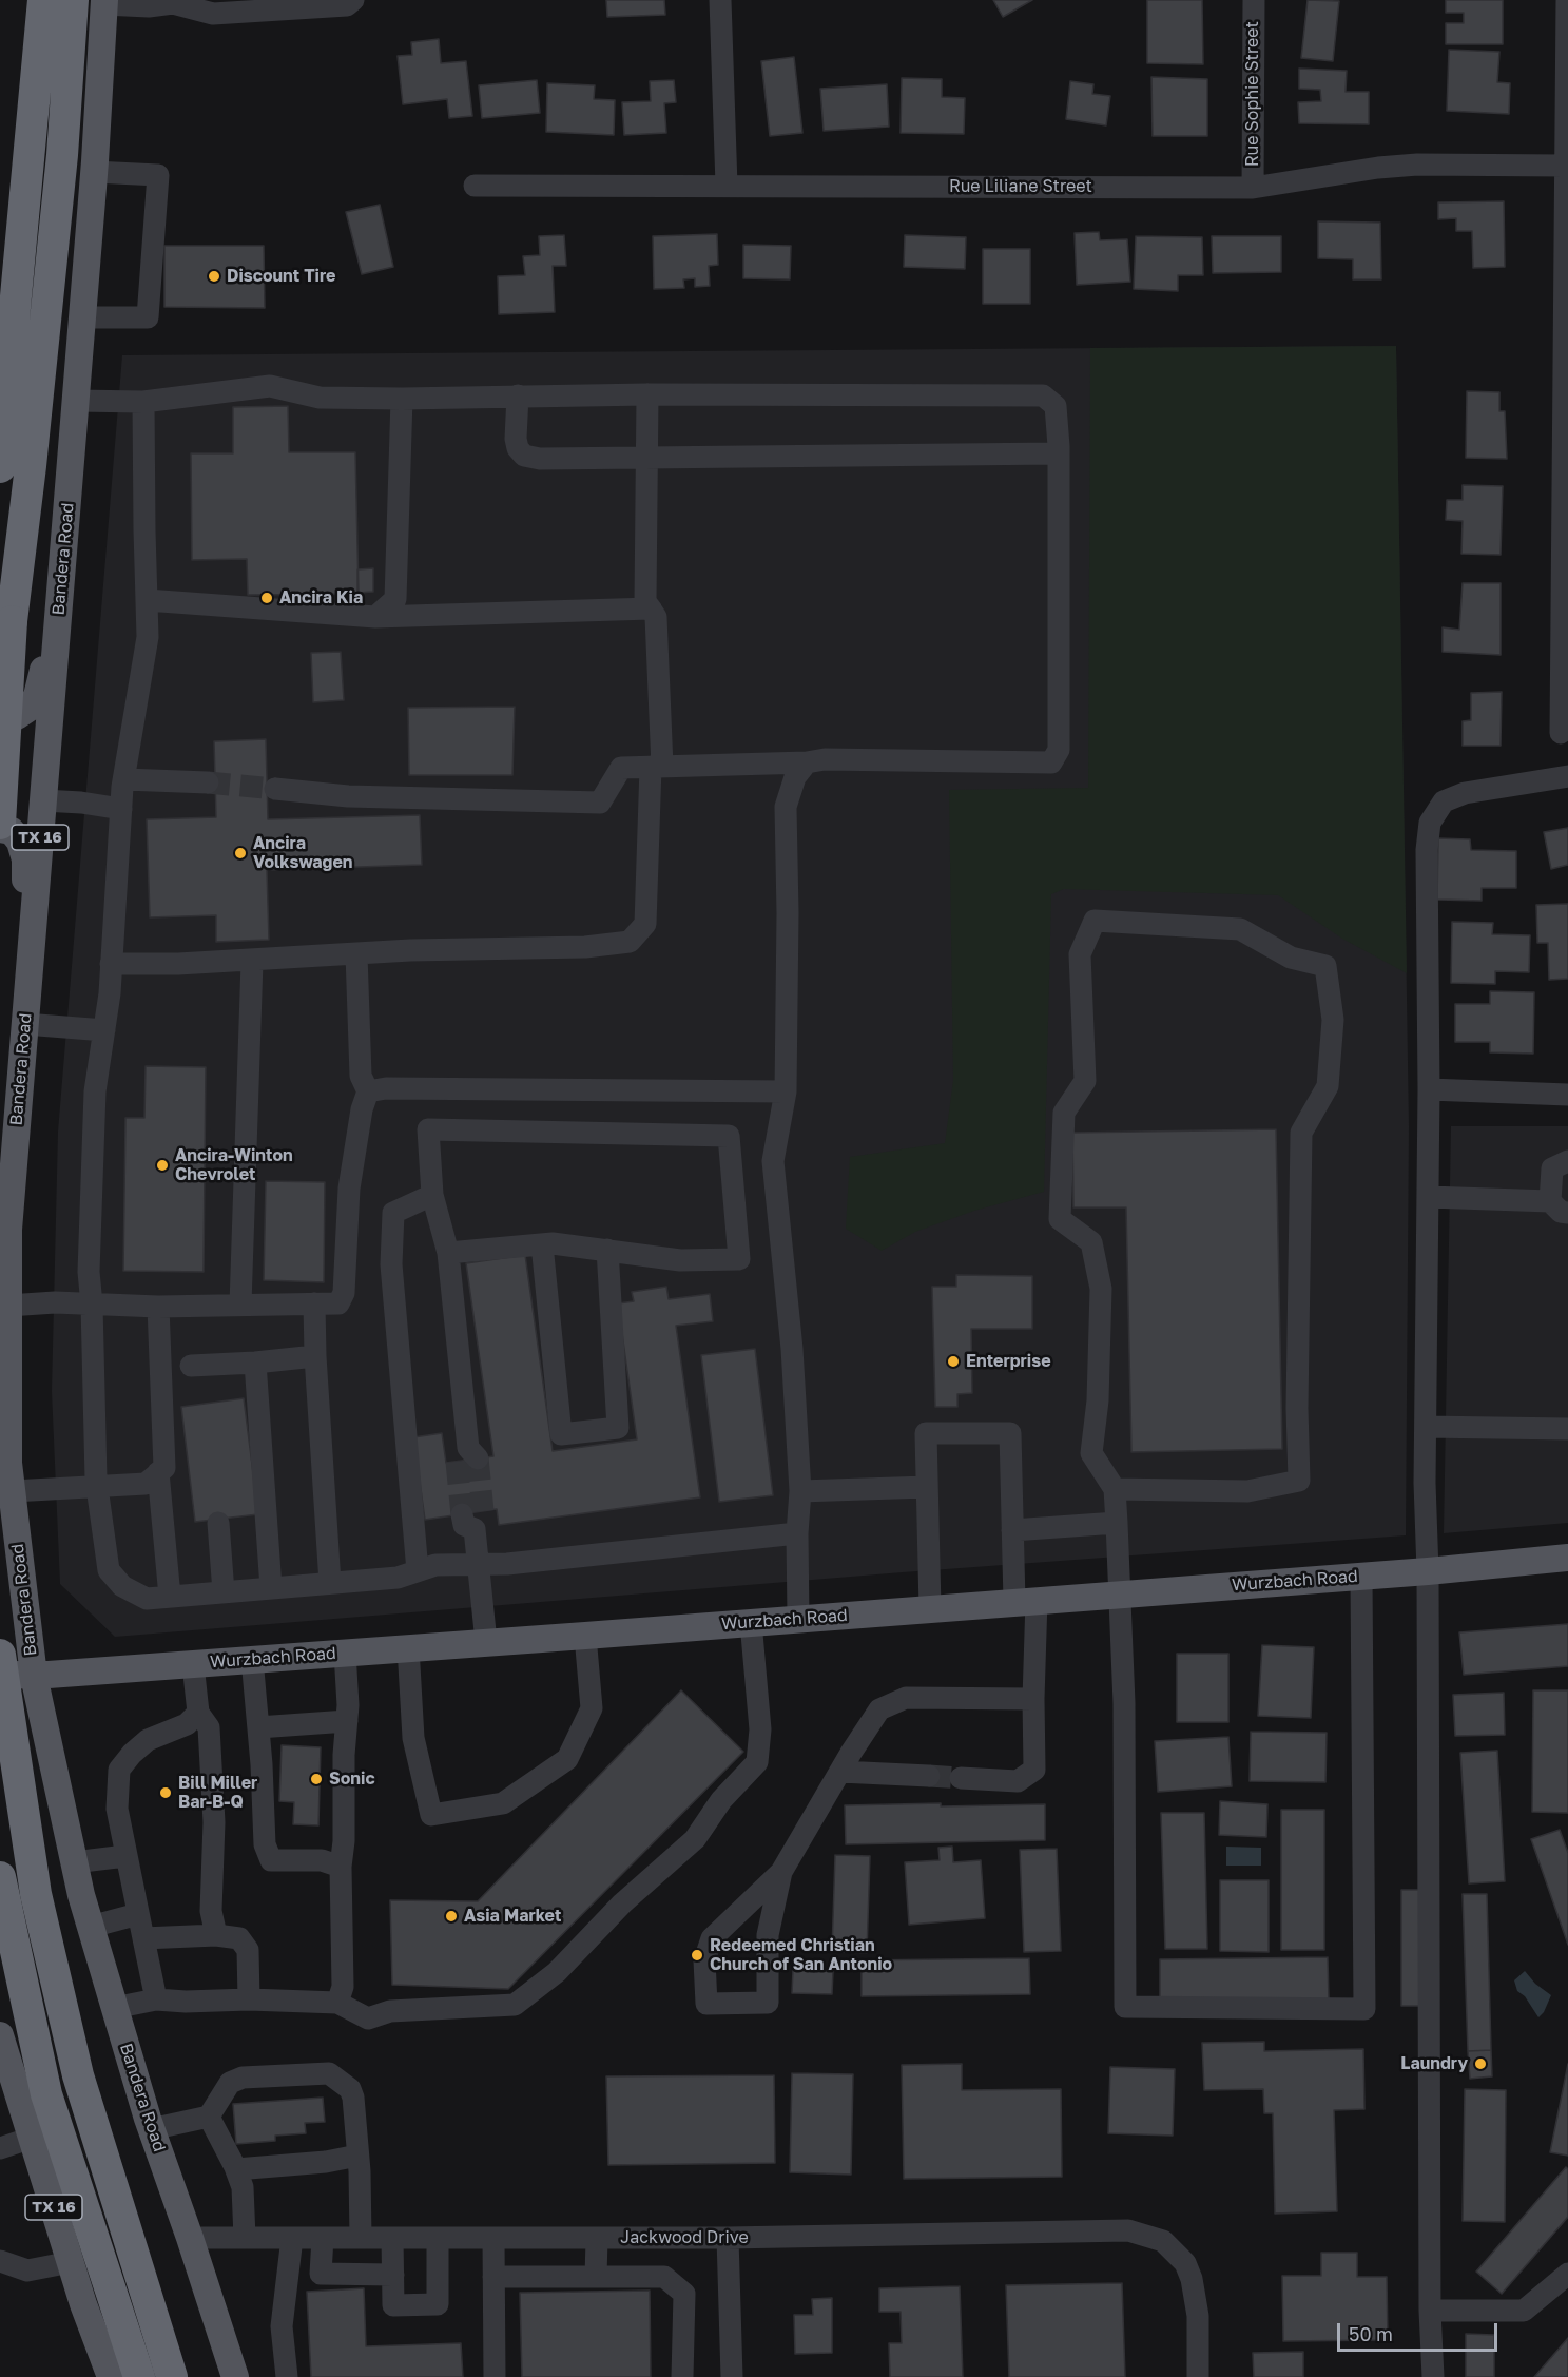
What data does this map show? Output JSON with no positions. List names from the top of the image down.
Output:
{
  "streets": {
    "main road": ["Bandera Road", "TX 16", "Wurzbach Road"],
    "street": ["Rue Sophie Street", "Rue Liliane Street", "Jackwood Drive"]
  },
  "crossings": [
    ["Rue Sophie Street", "Rue Liliane Street"],
    ["Bandera Road", "Wurzbach Road"],
    ["Bandera Road", "Jackwood Drive"]
  ],
  "places": [
    "Discount Tire",
    "Ancira Kia",
    "Ancira Volkswagen",
    "Ancira-Winton Chevrolet",
    "Enterprise",
    "Sonic",
    "Bill Miller Bar-B-Q",
    "Asia Market",
    "Redeemed Christian Church of San Antonio",
    "Laundry"
  ],
  "scale_bar": "50 m"
}
